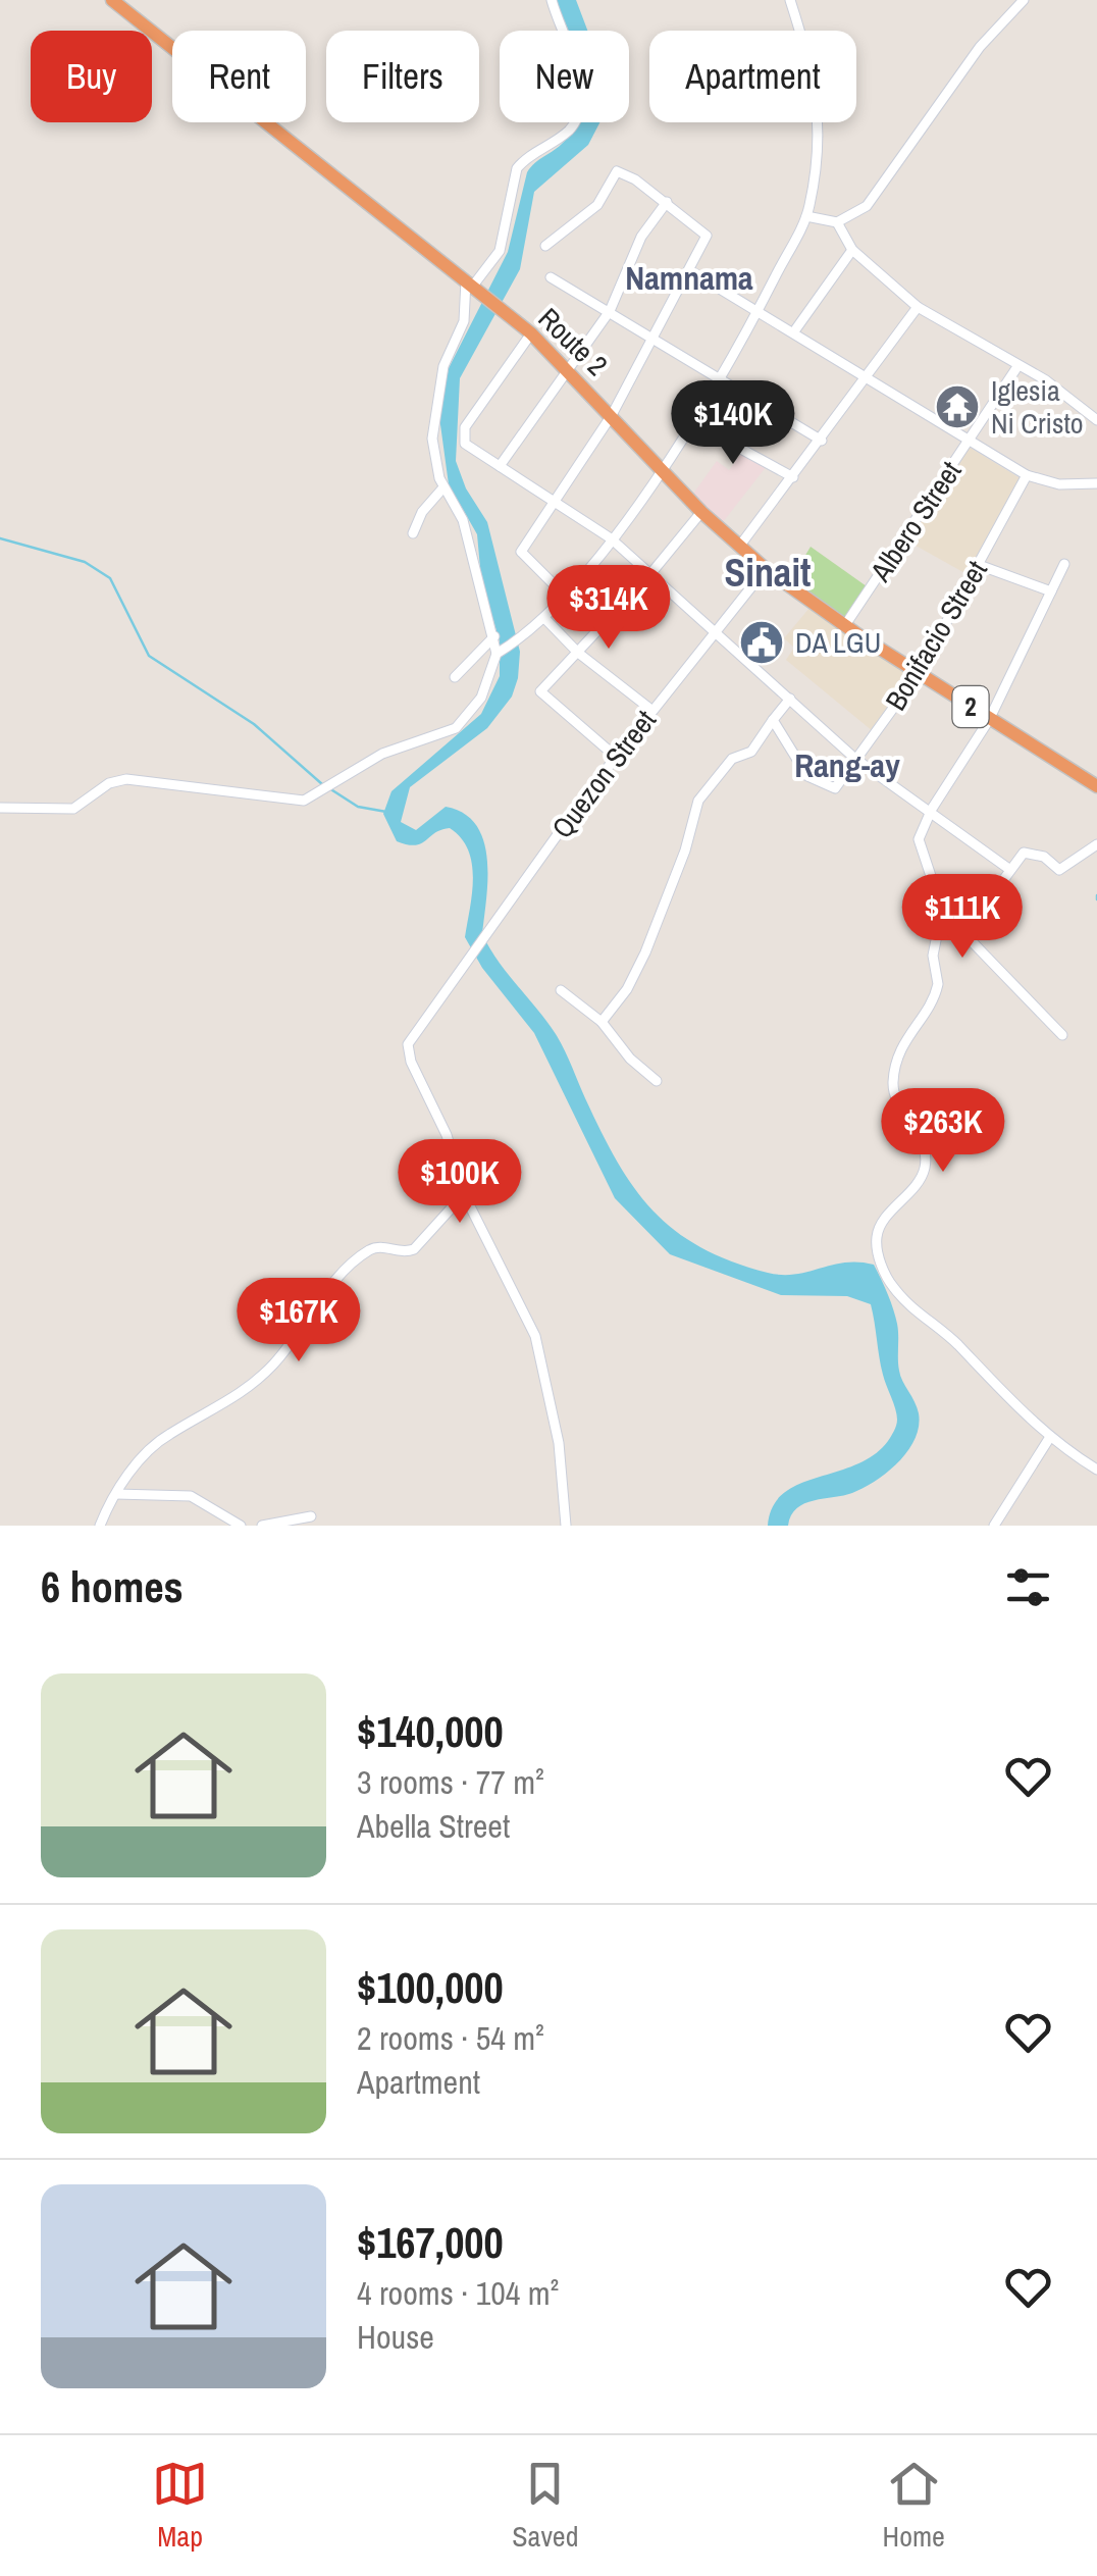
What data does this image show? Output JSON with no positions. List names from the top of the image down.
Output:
{
  "streets": {
    "highway": ["Route 2", "2"],
    "street": ["Albero Street", "Bonifacio Street", "Quezon Street"]
  },
  "crossings": [
    ["Route 2", "Albero Street"],
    ["Route 2", "Bonifacio Street"],
    ["Route 2", "Quezon Street"]
  ],
  "districts": ["Namnama", "Sinait", "Rang-ay"],
  "places": {
    "temple": ["Iglesia Ni Cristo"],
    "public building": ["DA LGU"]
  },
  "page": {
    "chip": [
      "Buy",
      "Rent",
      "Filters",
      "New",
      "Apartment"
    ],
    "price": [
      "$140K",
      "$314K",
      "$111K",
      "$263K",
      "$100K",
      "$167K"
    ],
    "heading": "6 homes",
    "list": [
      {
        "name": "$140,000",
        "note": "3 rooms · 77 m² · Abella Street"
      },
      {
        "name": "$100,000",
        "note": "2 rooms · 54 m² · Apartment"
      },
      {
        "name": "$167,000",
        "note": "4 rooms · 104 m² · House"
      }
    ],
    "tabs": ["Map", "Saved", "Home"]
  }
}
